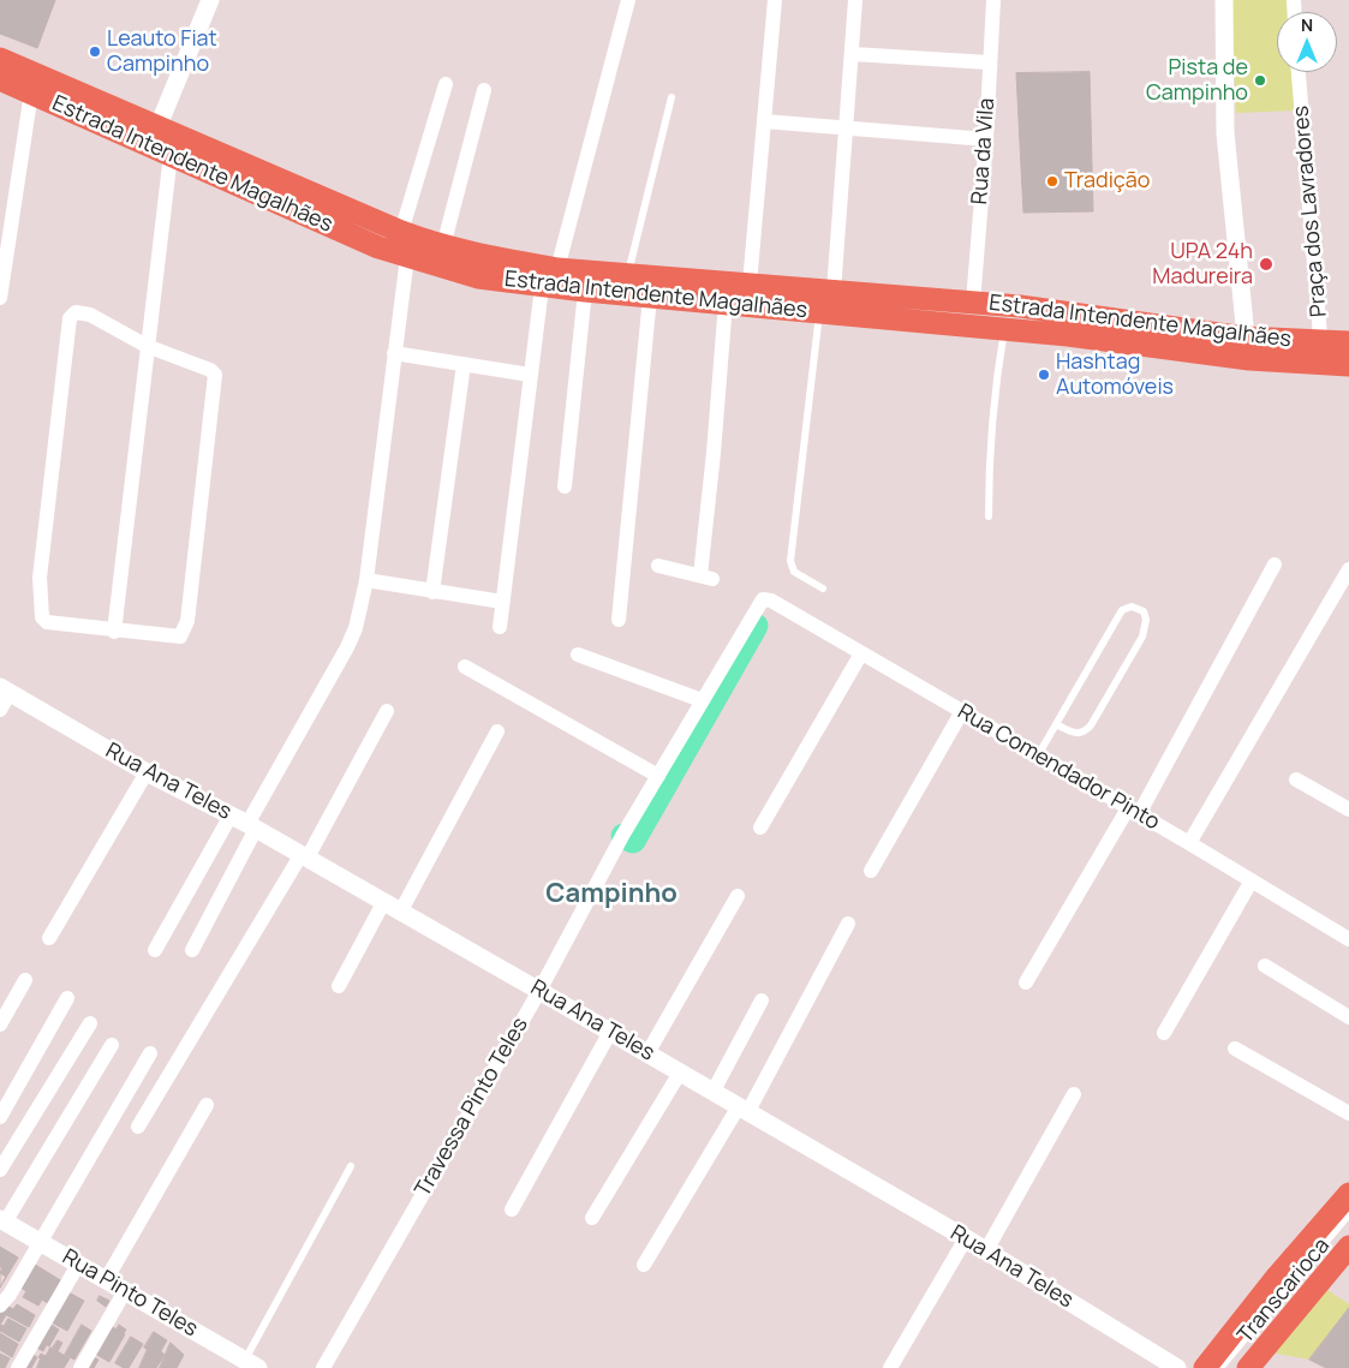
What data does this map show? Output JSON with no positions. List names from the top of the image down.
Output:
{
  "streets": {
    "main road": ["Estrada Intendente Magalhães"],
    "street": [
      "Rua da Vila",
      "Praça dos Lavradores",
      "Rua Comendador Pinto",
      "Rua Ana Teles",
      "Travessa Pinto Teles",
      "Rua Pinto Teles"
    ],
    "lane": ["Transcarioca"]
  },
  "crossings": [
    ["Rua da Vila", "Estrada Intendente Magalhães"],
    ["Estrada Intendente Magalhães", "Praça dos Lavradores"],
    ["Rua Comendador Pinto", "Travessa Pinto Teles"],
    ["Rua Ana Teles", "Travessa Pinto Teles"]
  ],
  "districts": ["Campinho"],
  "places": [
    "Leauto Fiat Campinho",
    "Pista de Campinho",
    "Tradição",
    "UPA 24h Madureira",
    "Hashtag Automóveis"
  ],
  "north": "top"
}
